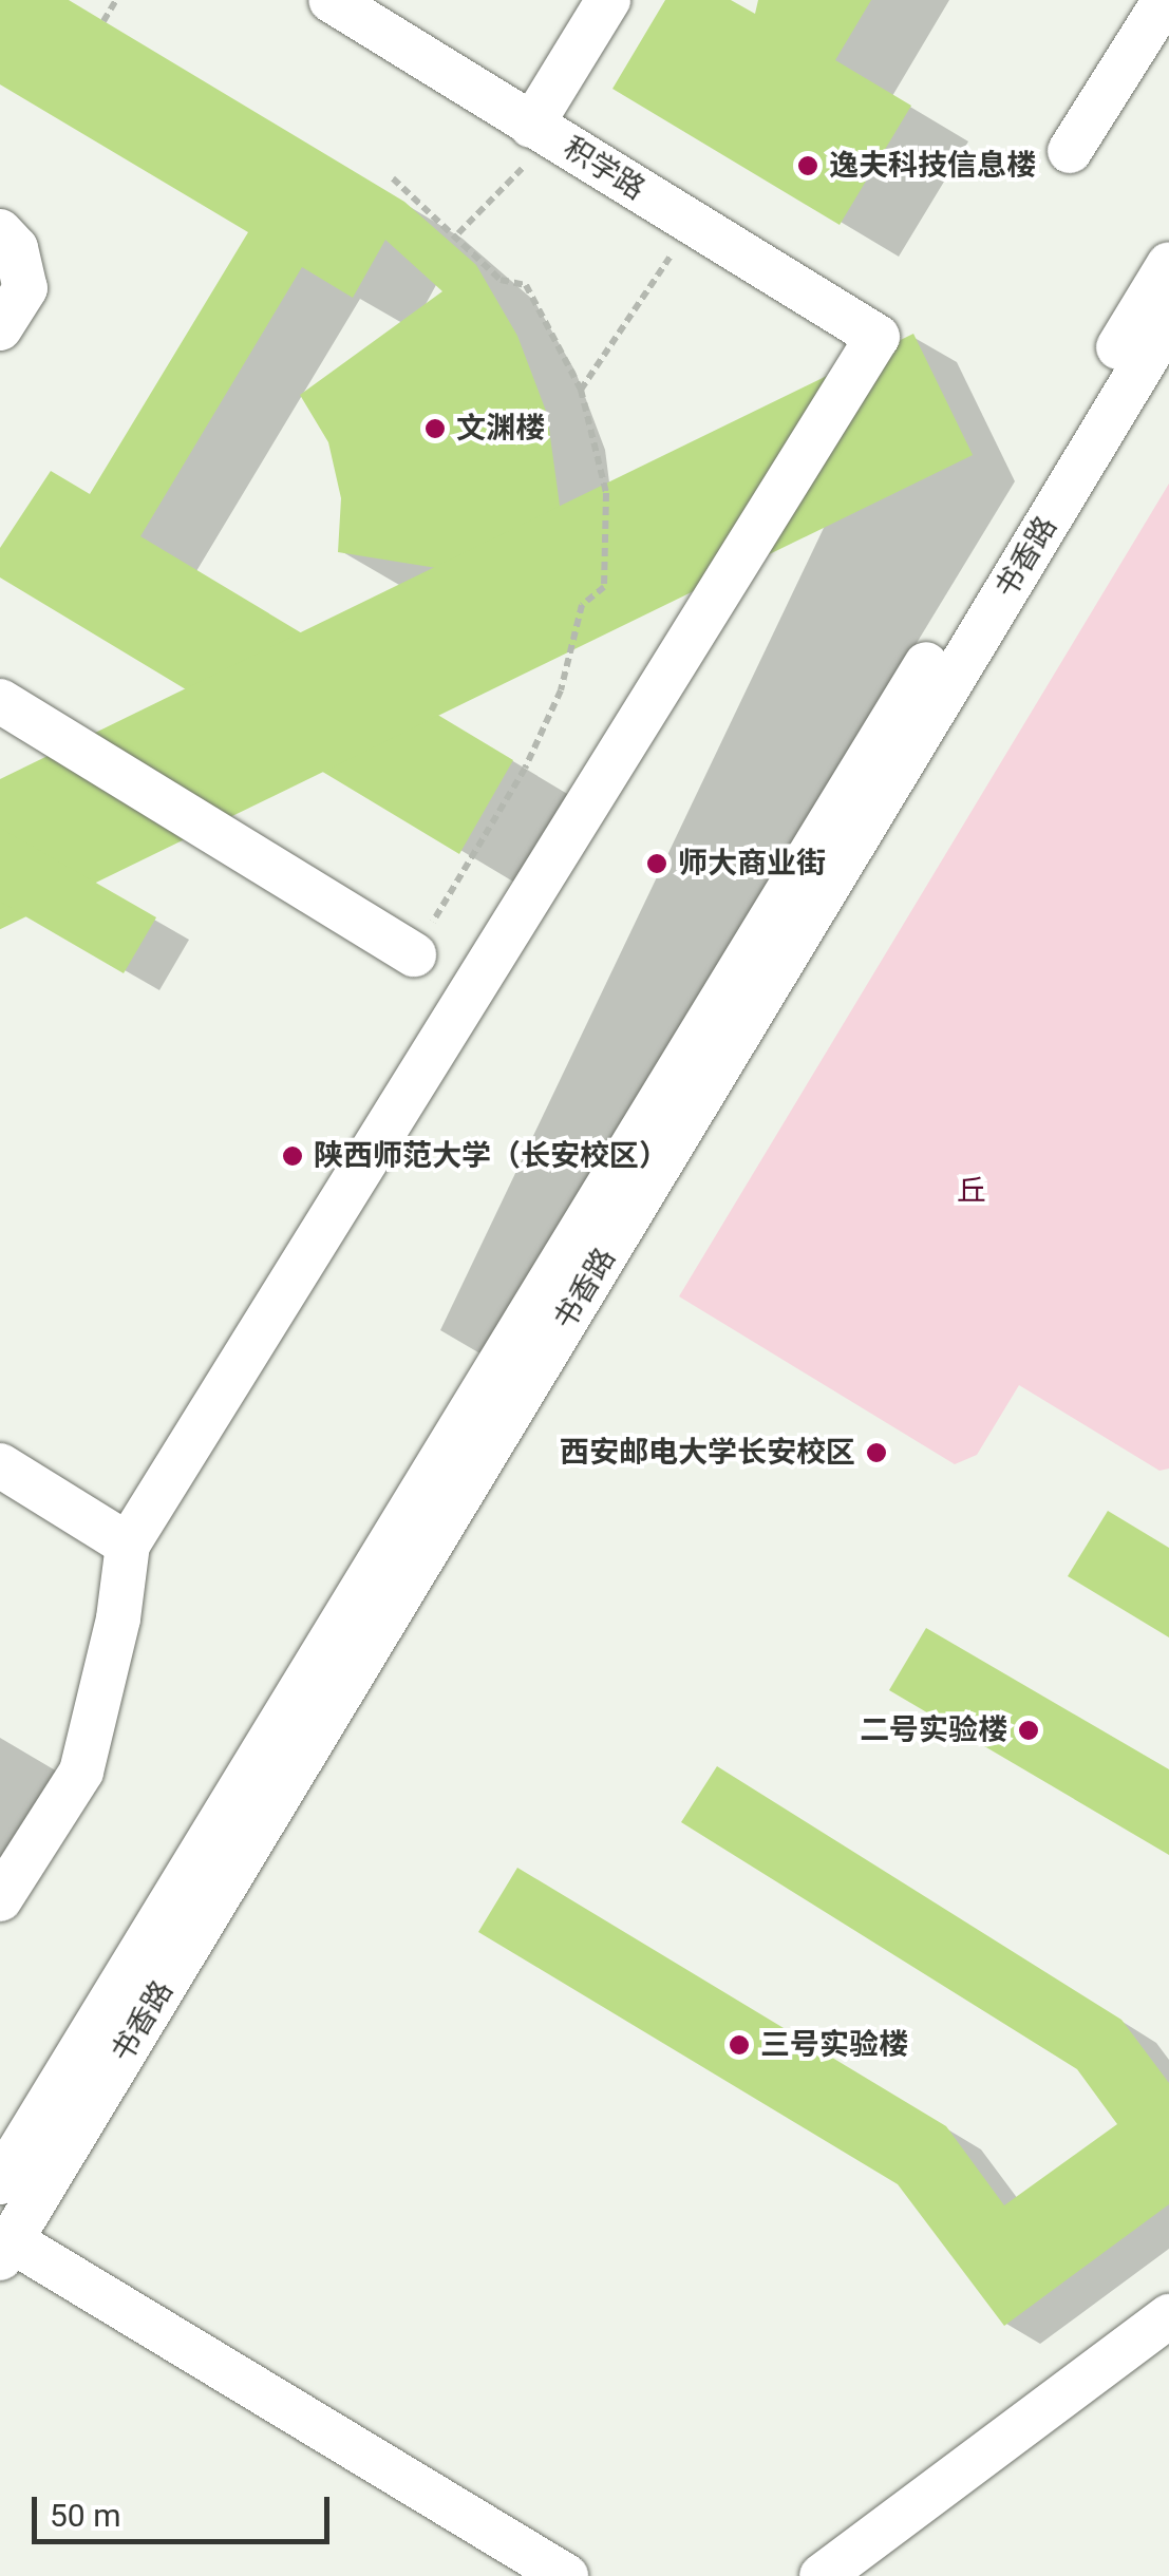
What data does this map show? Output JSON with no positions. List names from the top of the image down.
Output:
{
  "streets": {
    "street": ["积学路", "书香路"]
  },
  "parks": ["丘"],
  "places": [
    "逸夫科技信息楼",
    "文渊楼",
    "师大商业街",
    "陕西师范大学（长安校区）",
    "西安邮电大学长安校区",
    "二号实验楼",
    "三号实验楼"
  ],
  "scale_bar": "50 m"
}
